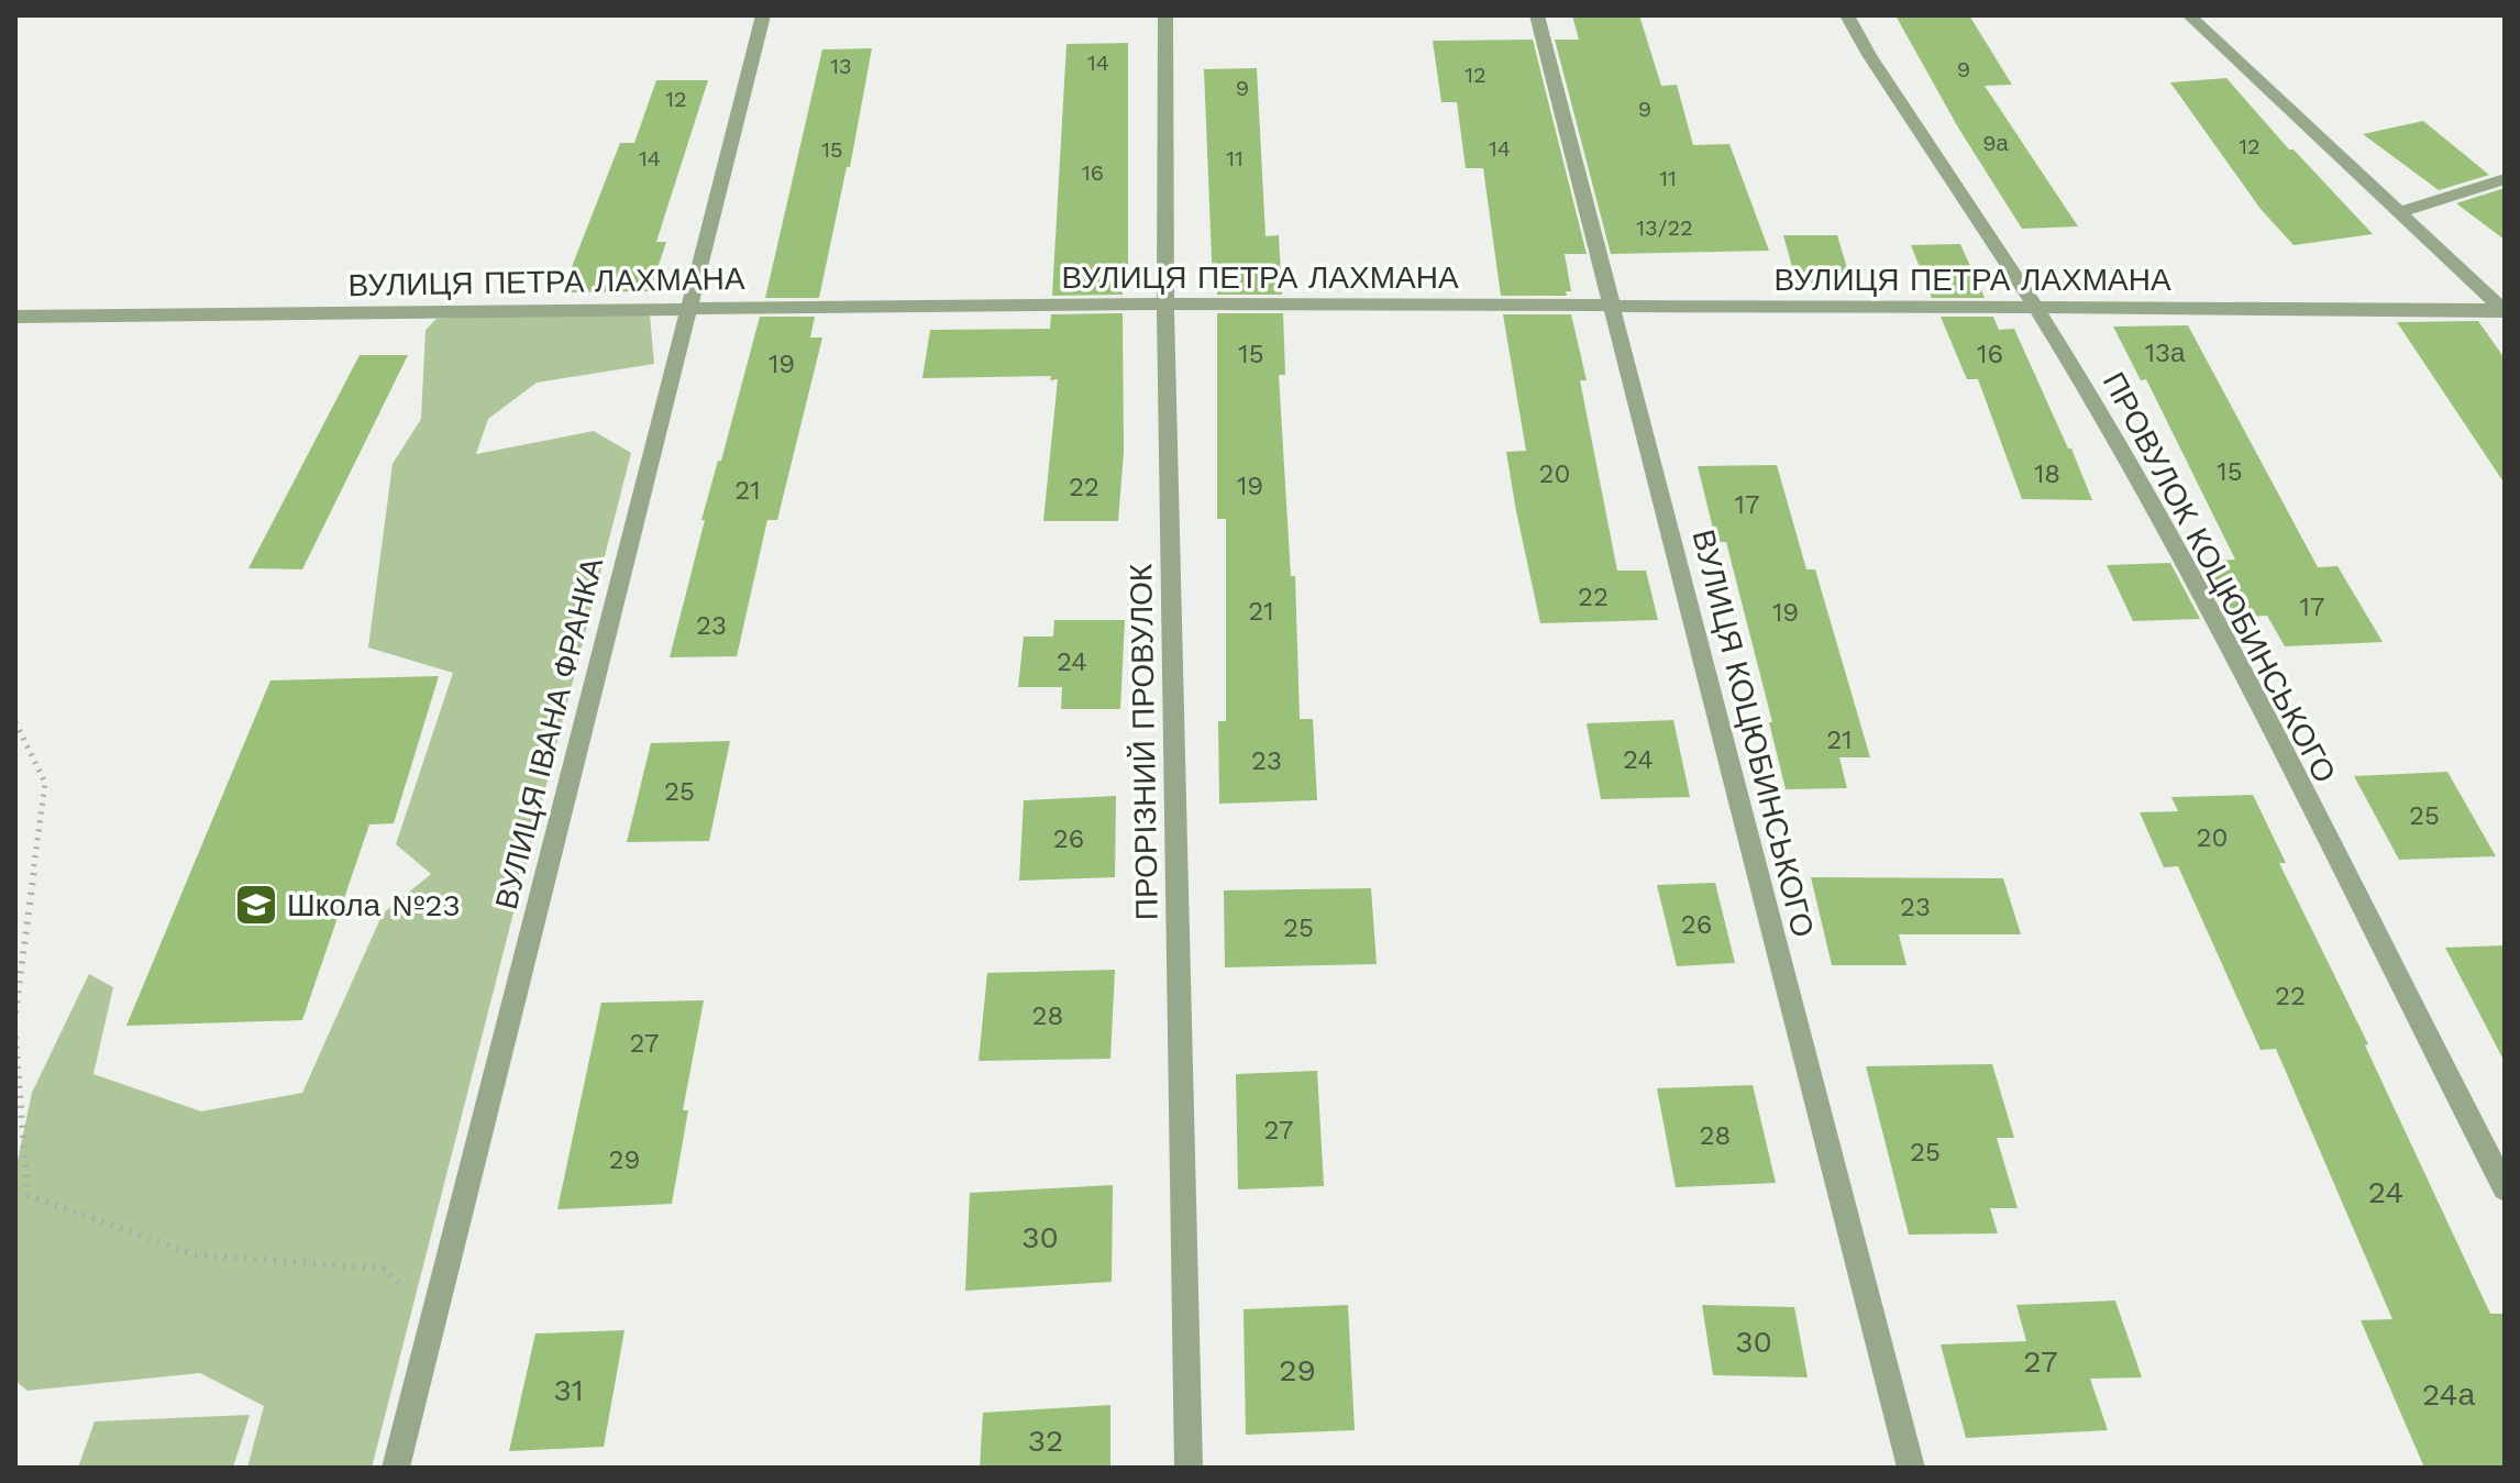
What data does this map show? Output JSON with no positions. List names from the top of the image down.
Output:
{
  "streets": {
    "street": [
      "ВУЛИЦЯ ПЕТРА ЛАХМАНА",
      "ПРОВУЛОК КОЦЮБИНСЬКОГО",
      "ВУЛИЦЯ ІВАНА ФРАНКА",
      "ВУЛИЦЯ КОЦЮБИНСЬКОГО",
      "ПРОРІЗНИЙ ПРОВУЛОК"
    ]
  },
  "crossings": [
    ["ВУЛИЦЯ ПЕТРА ЛАХМАНА", "ПРОВУЛОК КОЦЮБИНСЬКОГО"],
    ["ВУЛИЦЯ ПЕТРА ЛАХМАНА", "ВУЛИЦЯ ІВАНА ФРАНКА"],
    ["ВУЛИЦЯ ПЕТРА ЛАХМАНА", "ВУЛИЦЯ КОЦЮБИНСЬКОГО"],
    ["ВУЛИЦЯ ПЕТРА ЛАХМАНА", "ПРОРІЗНИЙ ПРОВУЛОК"]
  ],
  "places": {
    "school or university": ["Школа №23"]
  },
  "house_numbers": [
    "14",
    "13",
    "9",
    "12",
    "9",
    "12",
    "9",
    "9а",
    "12",
    "14",
    "15",
    "14",
    "11",
    "16",
    "11",
    "13/22",
    "13а",
    "15",
    "16",
    "19",
    "15",
    "20",
    "18",
    "19",
    "22",
    "21",
    "17",
    "22",
    "17",
    "21",
    "19",
    "23",
    "24",
    "21",
    "24",
    "23",
    "25",
    "25",
    "20",
    "26",
    "23",
    "26",
    "25",
    "22",
    "28",
    "27",
    "27",
    "28",
    "25",
    "29",
    "24",
    "30",
    "30",
    "27",
    "29",
    "31",
    "24а",
    "32"
  ]
}
